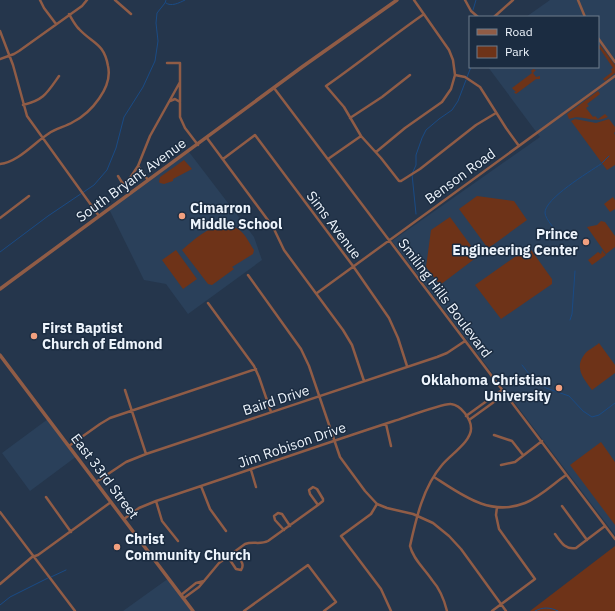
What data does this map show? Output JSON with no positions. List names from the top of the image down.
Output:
{
  "streets": {
    "street": [
      "Benson Road",
      "South Bryant Avenue",
      "Sims Avenue",
      "Smiling Hills Boulevard",
      "Baird Drive",
      "Jim Robison Drive",
      "East 33rd Street"
    ]
  },
  "crossings": [
    ["Benson Road", "Sims Avenue"],
    ["Benson Road", "Smiling Hills Boulevard"],
    ["South Bryant Avenue", "Smiling Hills Boulevard"],
    ["Sims Avenue", "Baird Drive"],
    ["Smiling Hills Boulevard", "Baird Drive"],
    ["Baird Drive", "East 33rd Street"],
    ["Jim Robison Drive", "East 33rd Street"]
  ],
  "places": [
    "Cimarron Middle School",
    "Prince Engineering Center",
    "First Baptist Church of Edmond",
    "Oklahoma Christian University",
    "Christ Community Church"
  ],
  "legend": ["Road", "Park"]
}
